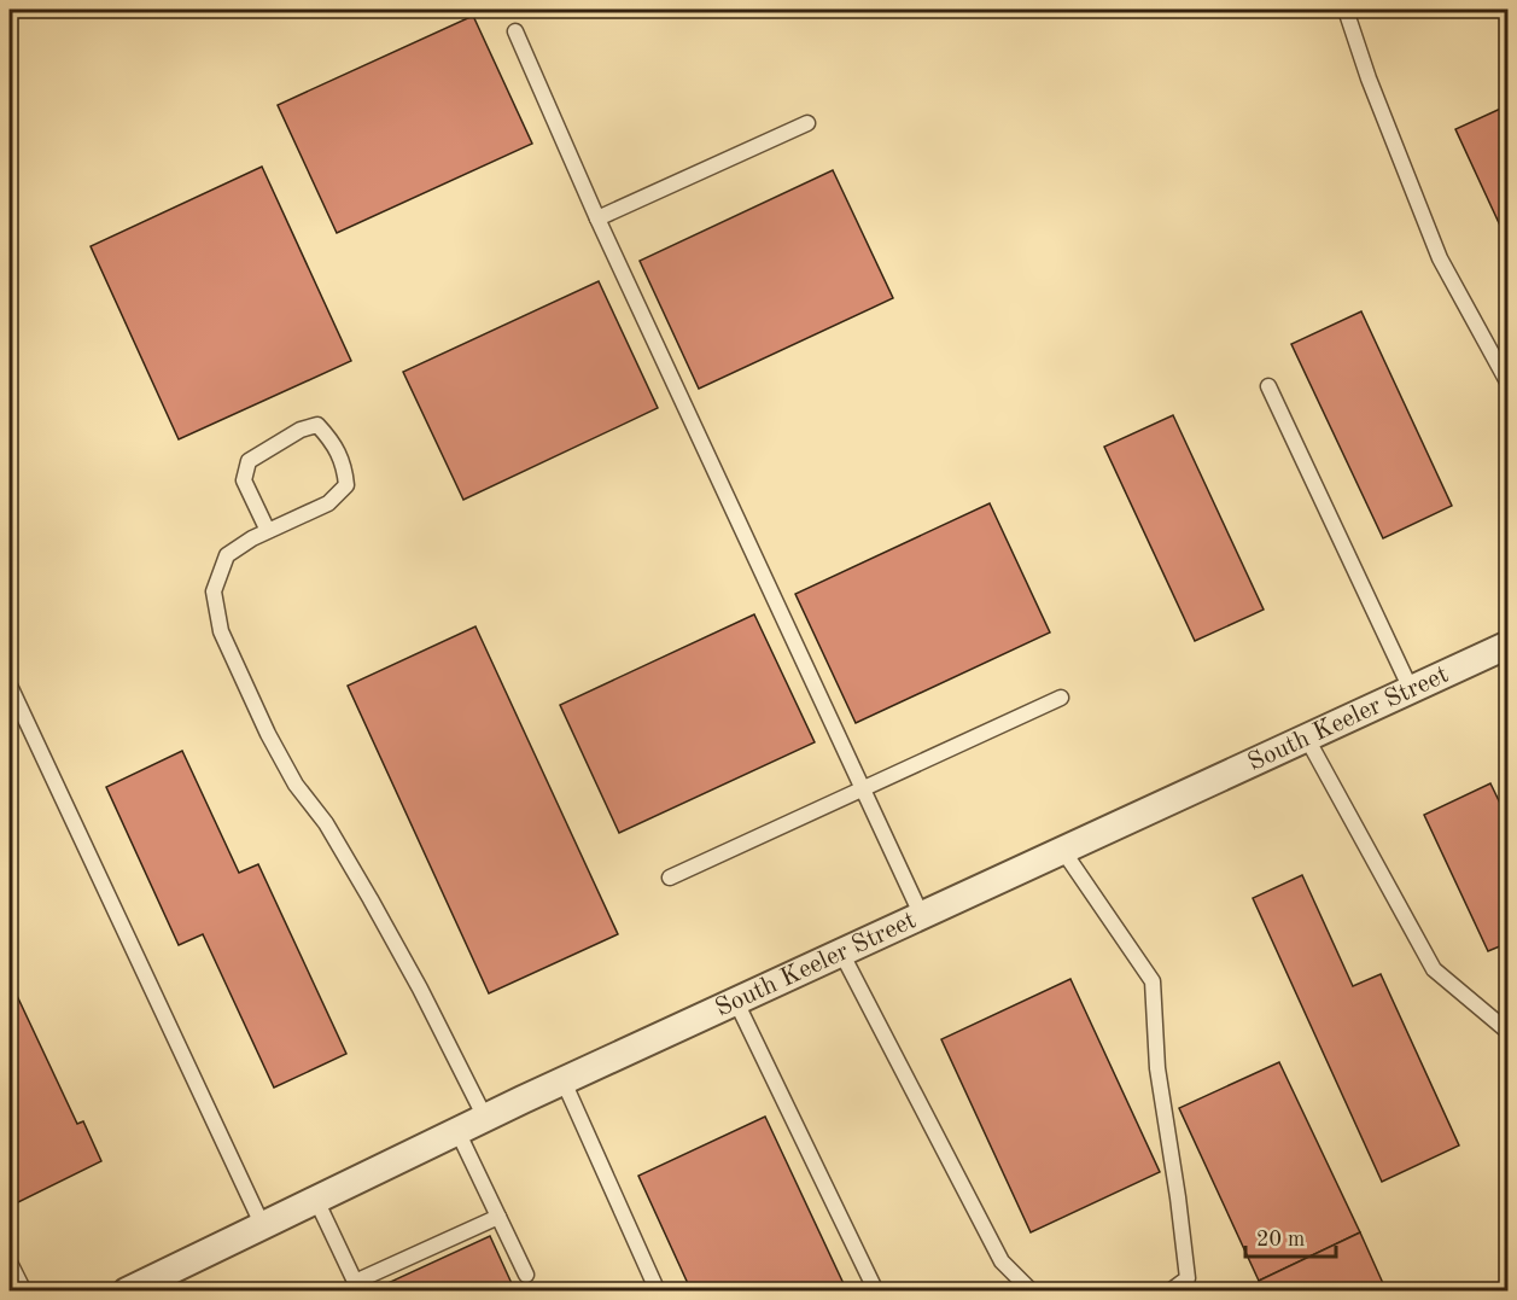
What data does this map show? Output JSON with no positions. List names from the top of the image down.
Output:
{
  "streets": {
    "street": ["South Keeler Street"]
  },
  "scale_bar": "20 m"
}
